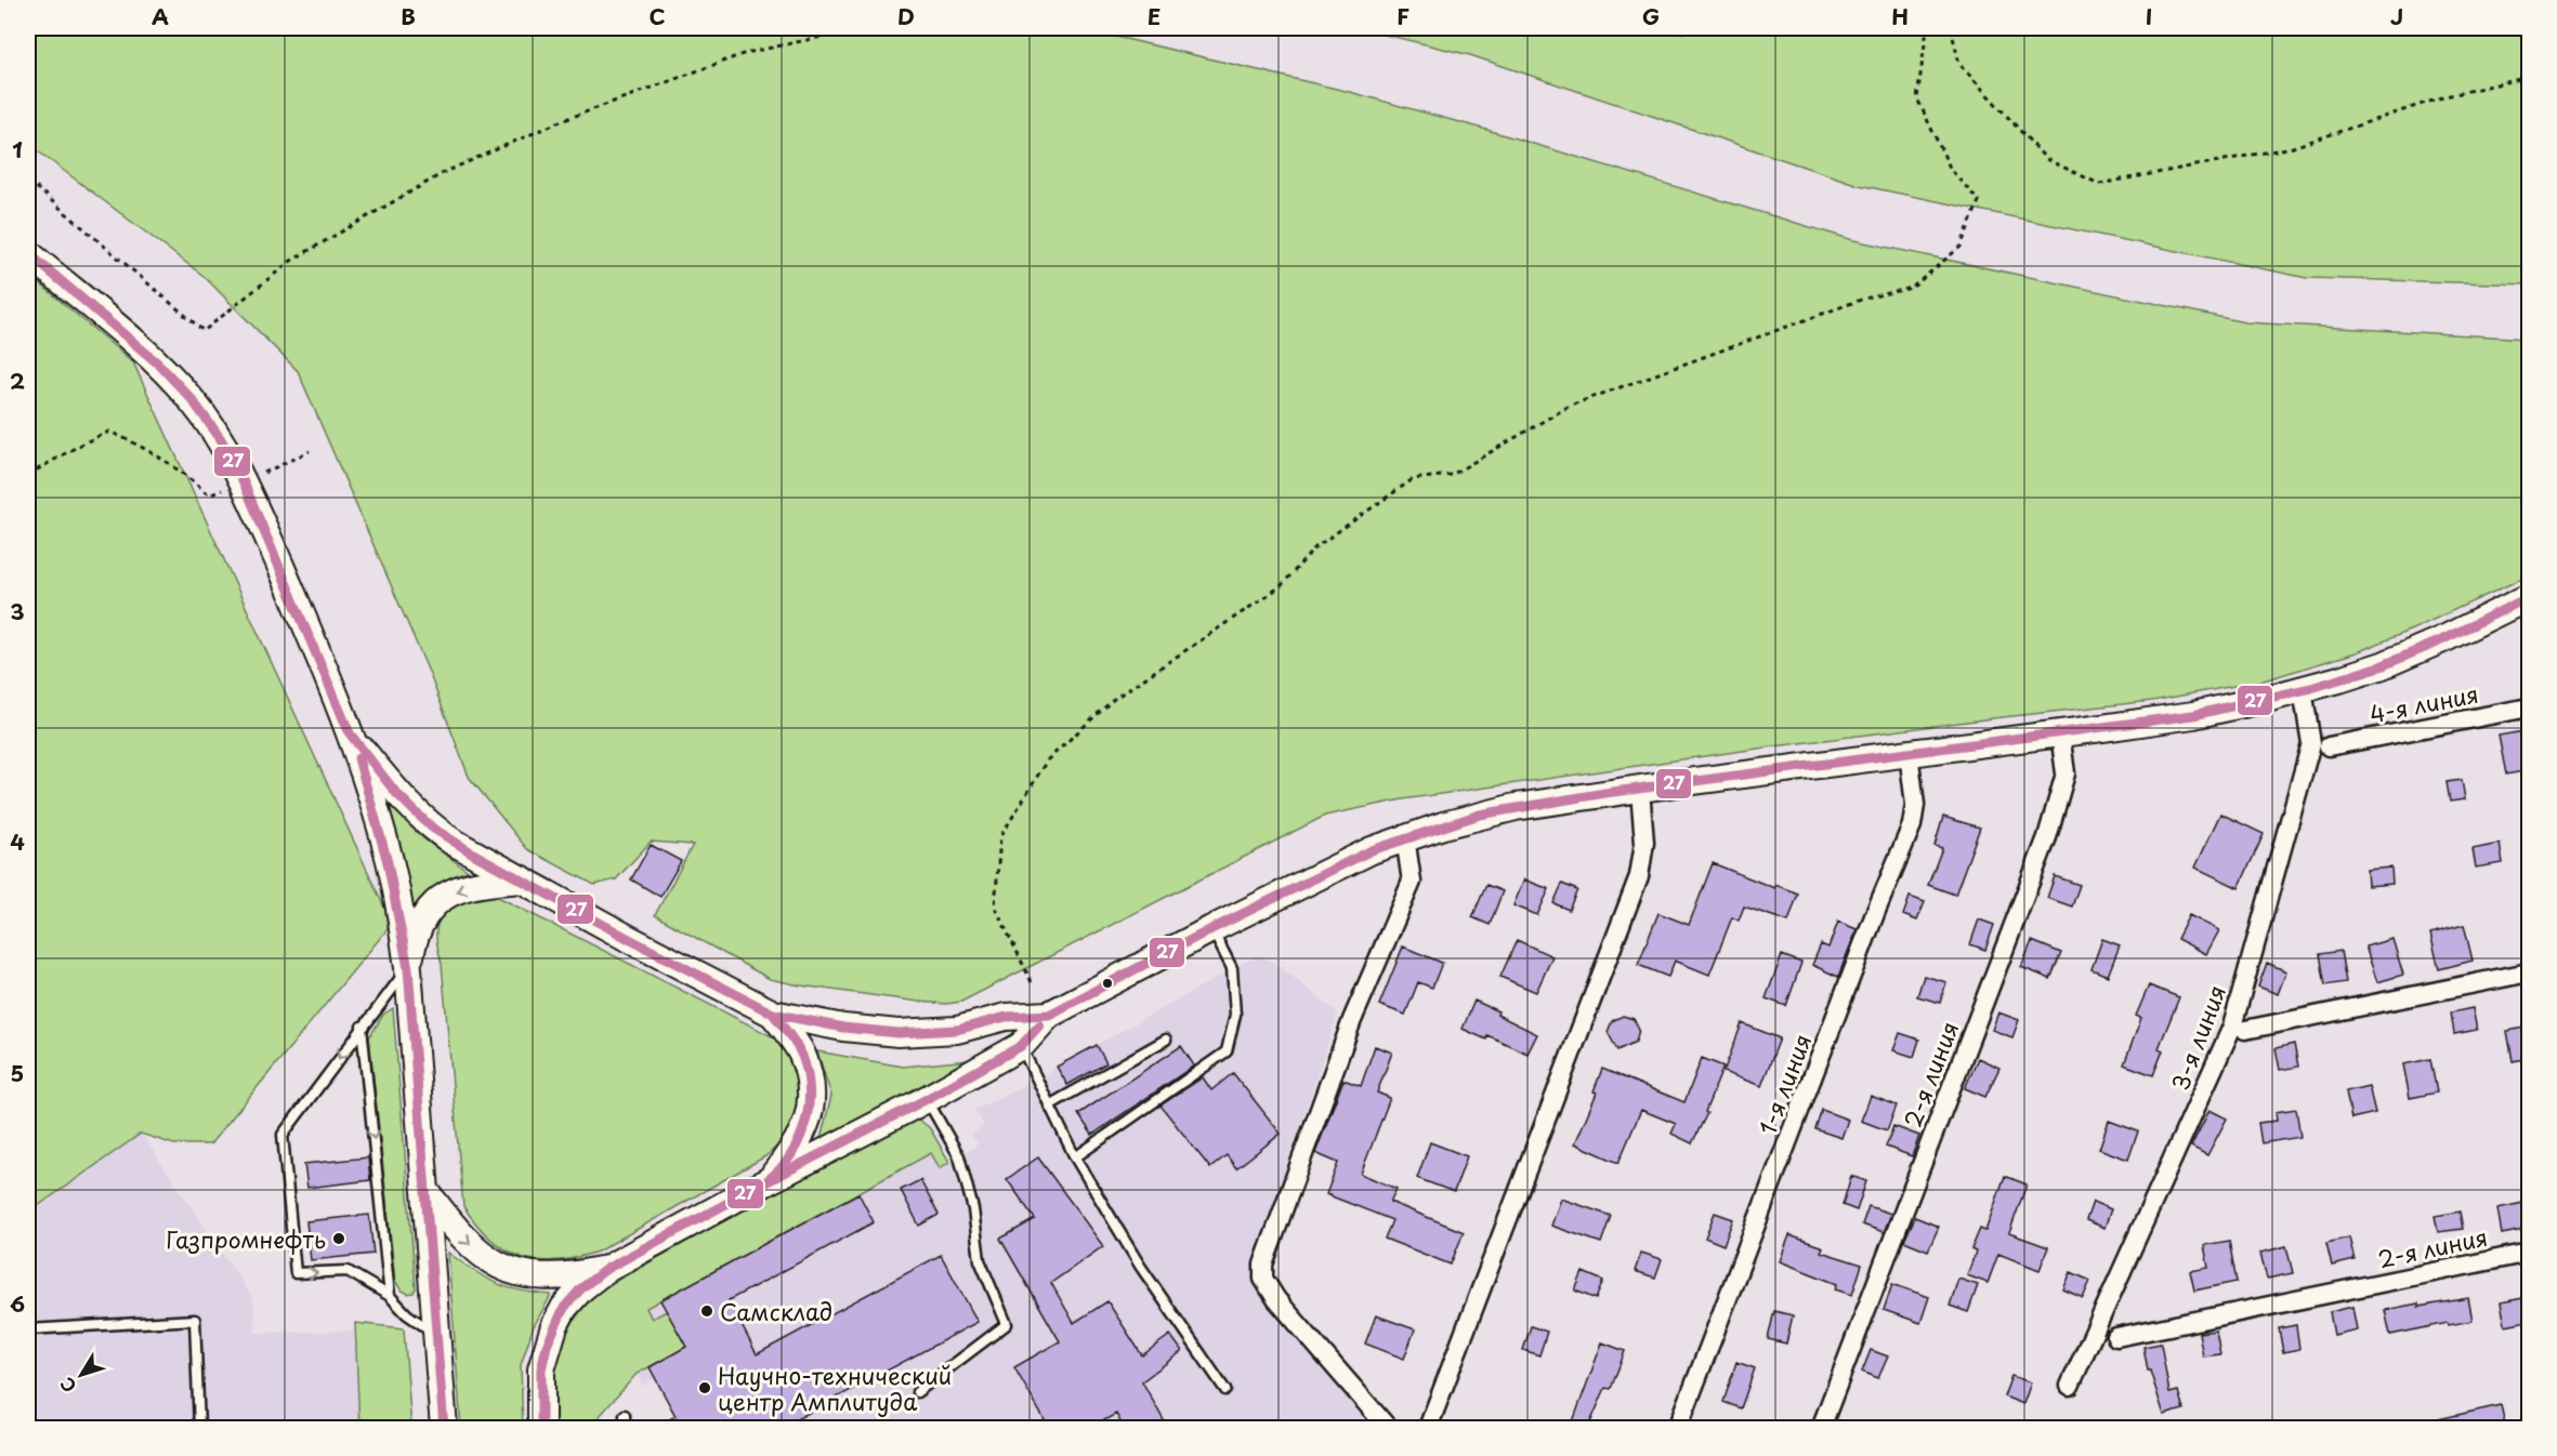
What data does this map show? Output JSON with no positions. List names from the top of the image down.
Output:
{
  "streets": {
    "street": [
      "4-я линия",
      "3-я линия",
      "2-я линия",
      "1-я линия"
    ]
  },
  "places": ["Газпромнефть", "Самсклад", "Научно-технический центр Амплитуда"],
  "lines": ["transit line 27"],
  "north": "bottom left",
  "grid": {
    "columns": [
      "A",
      "B",
      "C",
      "D",
      "E",
      "F",
      "G",
      "H",
      "I",
      "J"
    ],
    "rows": [
      "1",
      "2",
      "3",
      "4",
      "5",
      "6"
    ]
  }
}
